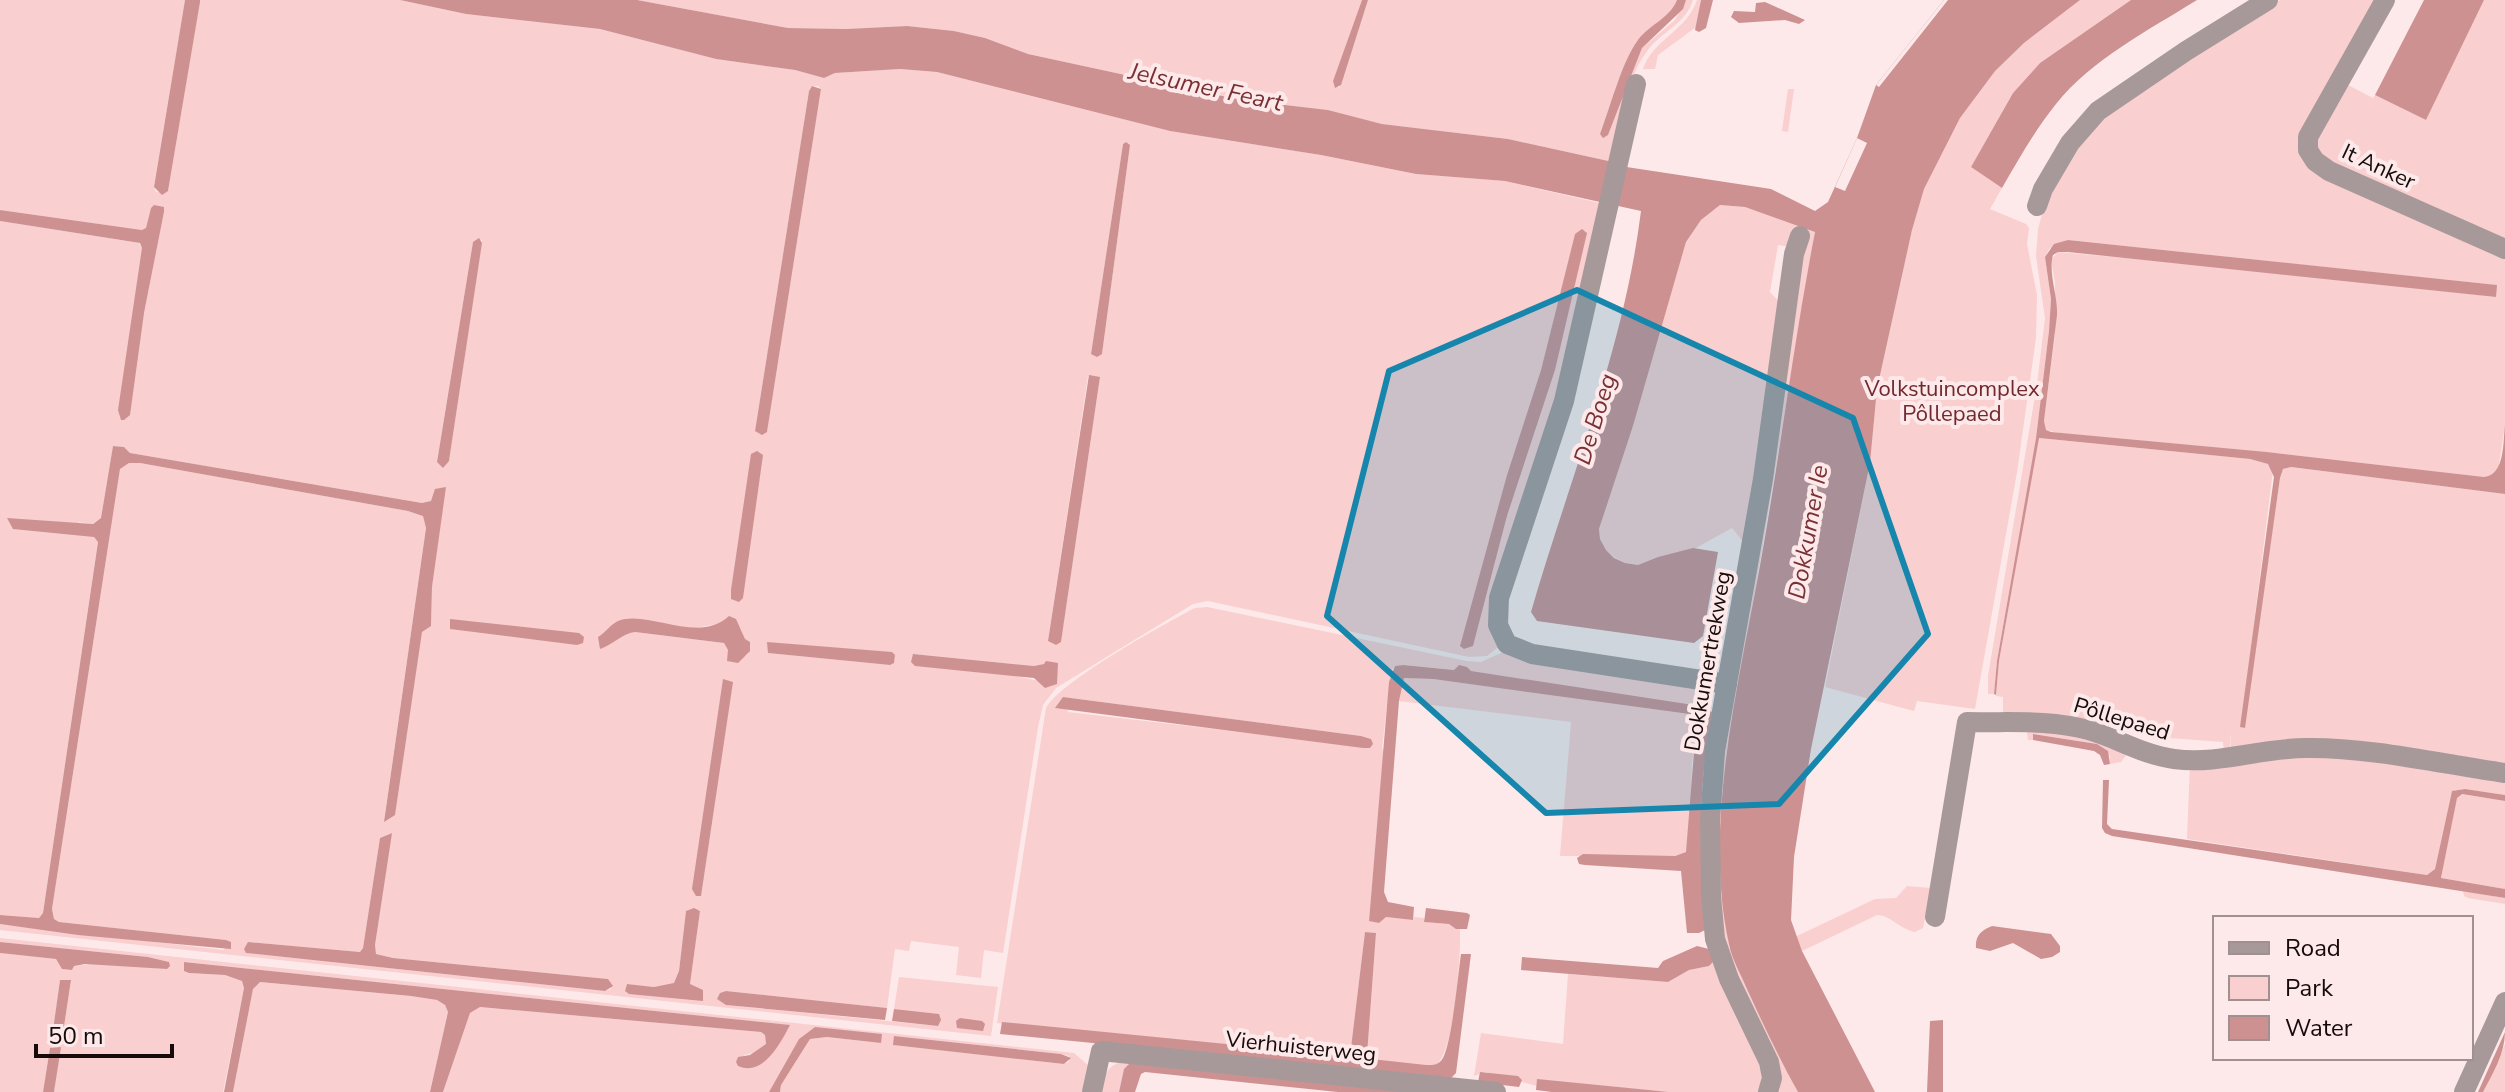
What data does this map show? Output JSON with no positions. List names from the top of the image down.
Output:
{
  "streets": {
    "street": [
      "It Anker",
      "Dokkumertrekweg",
      "Pôllepaed",
      "Vierhuisterweg"
    ]
  },
  "water": ["Jelsumer Feart", "De Boeg", "Dokkumer Ie"],
  "parks": ["Volkstuincomplex Pôllepaed"],
  "legend": ["Road", "Park", "Water"],
  "scale_bar": "50 m"
}
